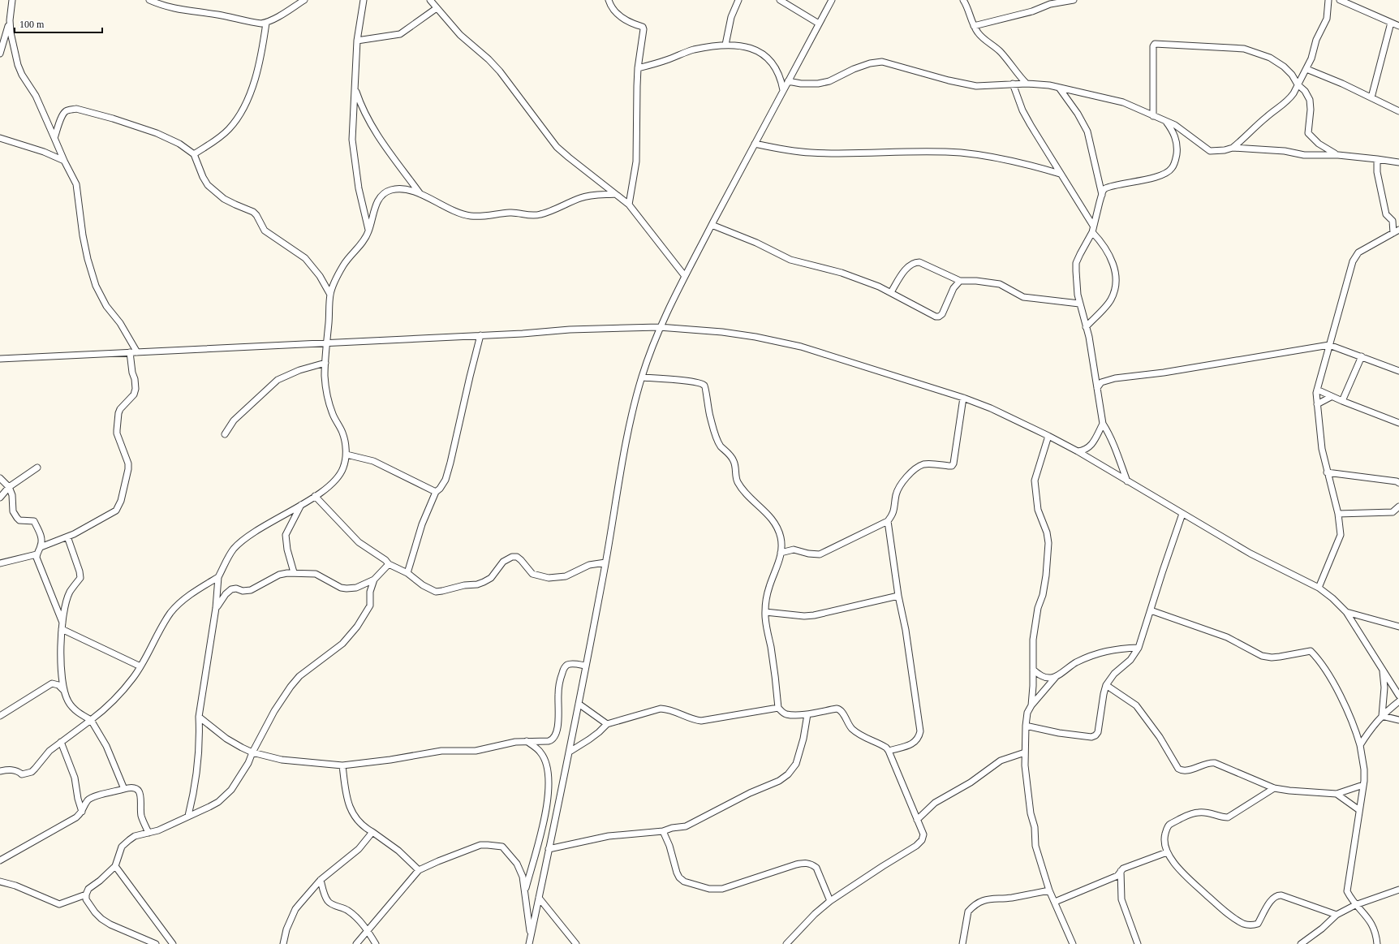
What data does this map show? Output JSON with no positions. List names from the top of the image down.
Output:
{
  "scale_bar": "100 m"
}
